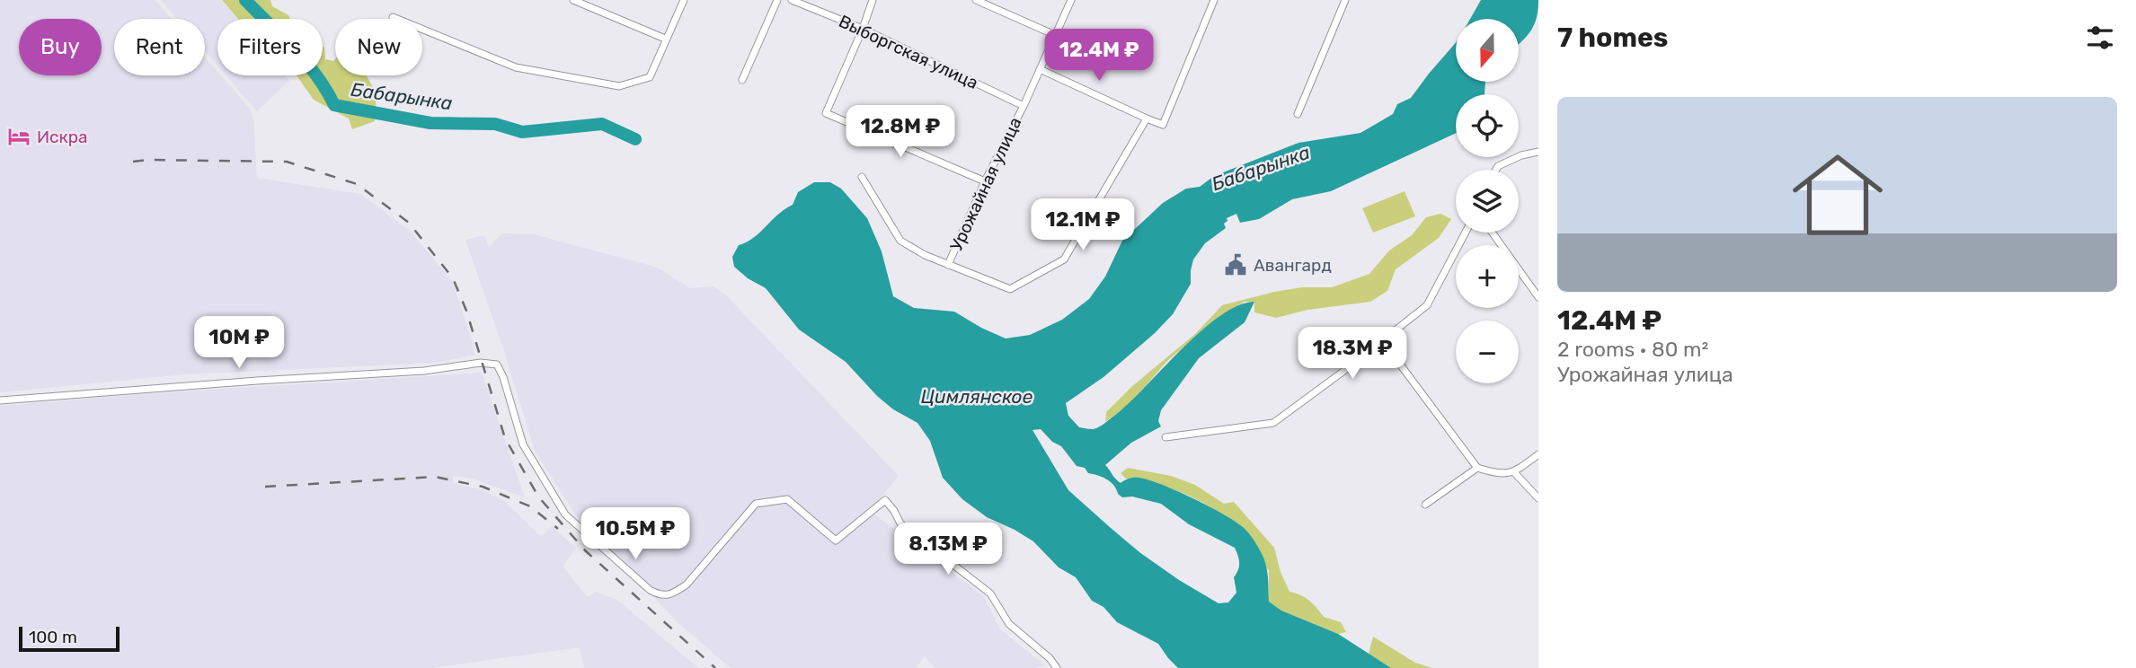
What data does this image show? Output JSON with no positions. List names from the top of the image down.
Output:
{
  "streets": {
    "street": ["Выборгская улица", "Урожайная улица"]
  },
  "crossings": [
    ["Выборгская улица", "Урожайная улица"]
  ],
  "water": ["Бабарынка", "Цимлянское"],
  "places": {
    "hotel": ["Искра"],
    "public building": ["Авангард"]
  },
  "scale_bar": "100 m",
  "north": "bottom",
  "page": {
    "heading": "7 homes",
    "map_buttons": ["+", "−"],
    "chip": [
      "Buy",
      "Rent",
      "Filters",
      "New"
    ],
    "price": [
      "12.4M ₽",
      "12.8M ₽",
      "12.1M ₽",
      "10M ₽",
      "18.3M ₽",
      "10.5M ₽",
      "8.13M ₽"
    ],
    "list": [
      {
        "name": "12.4M ₽",
        "note": "2 rooms · 80 m² · Урожайная улица"
      }
    ],
    "scale": "100 m"
  }
}
